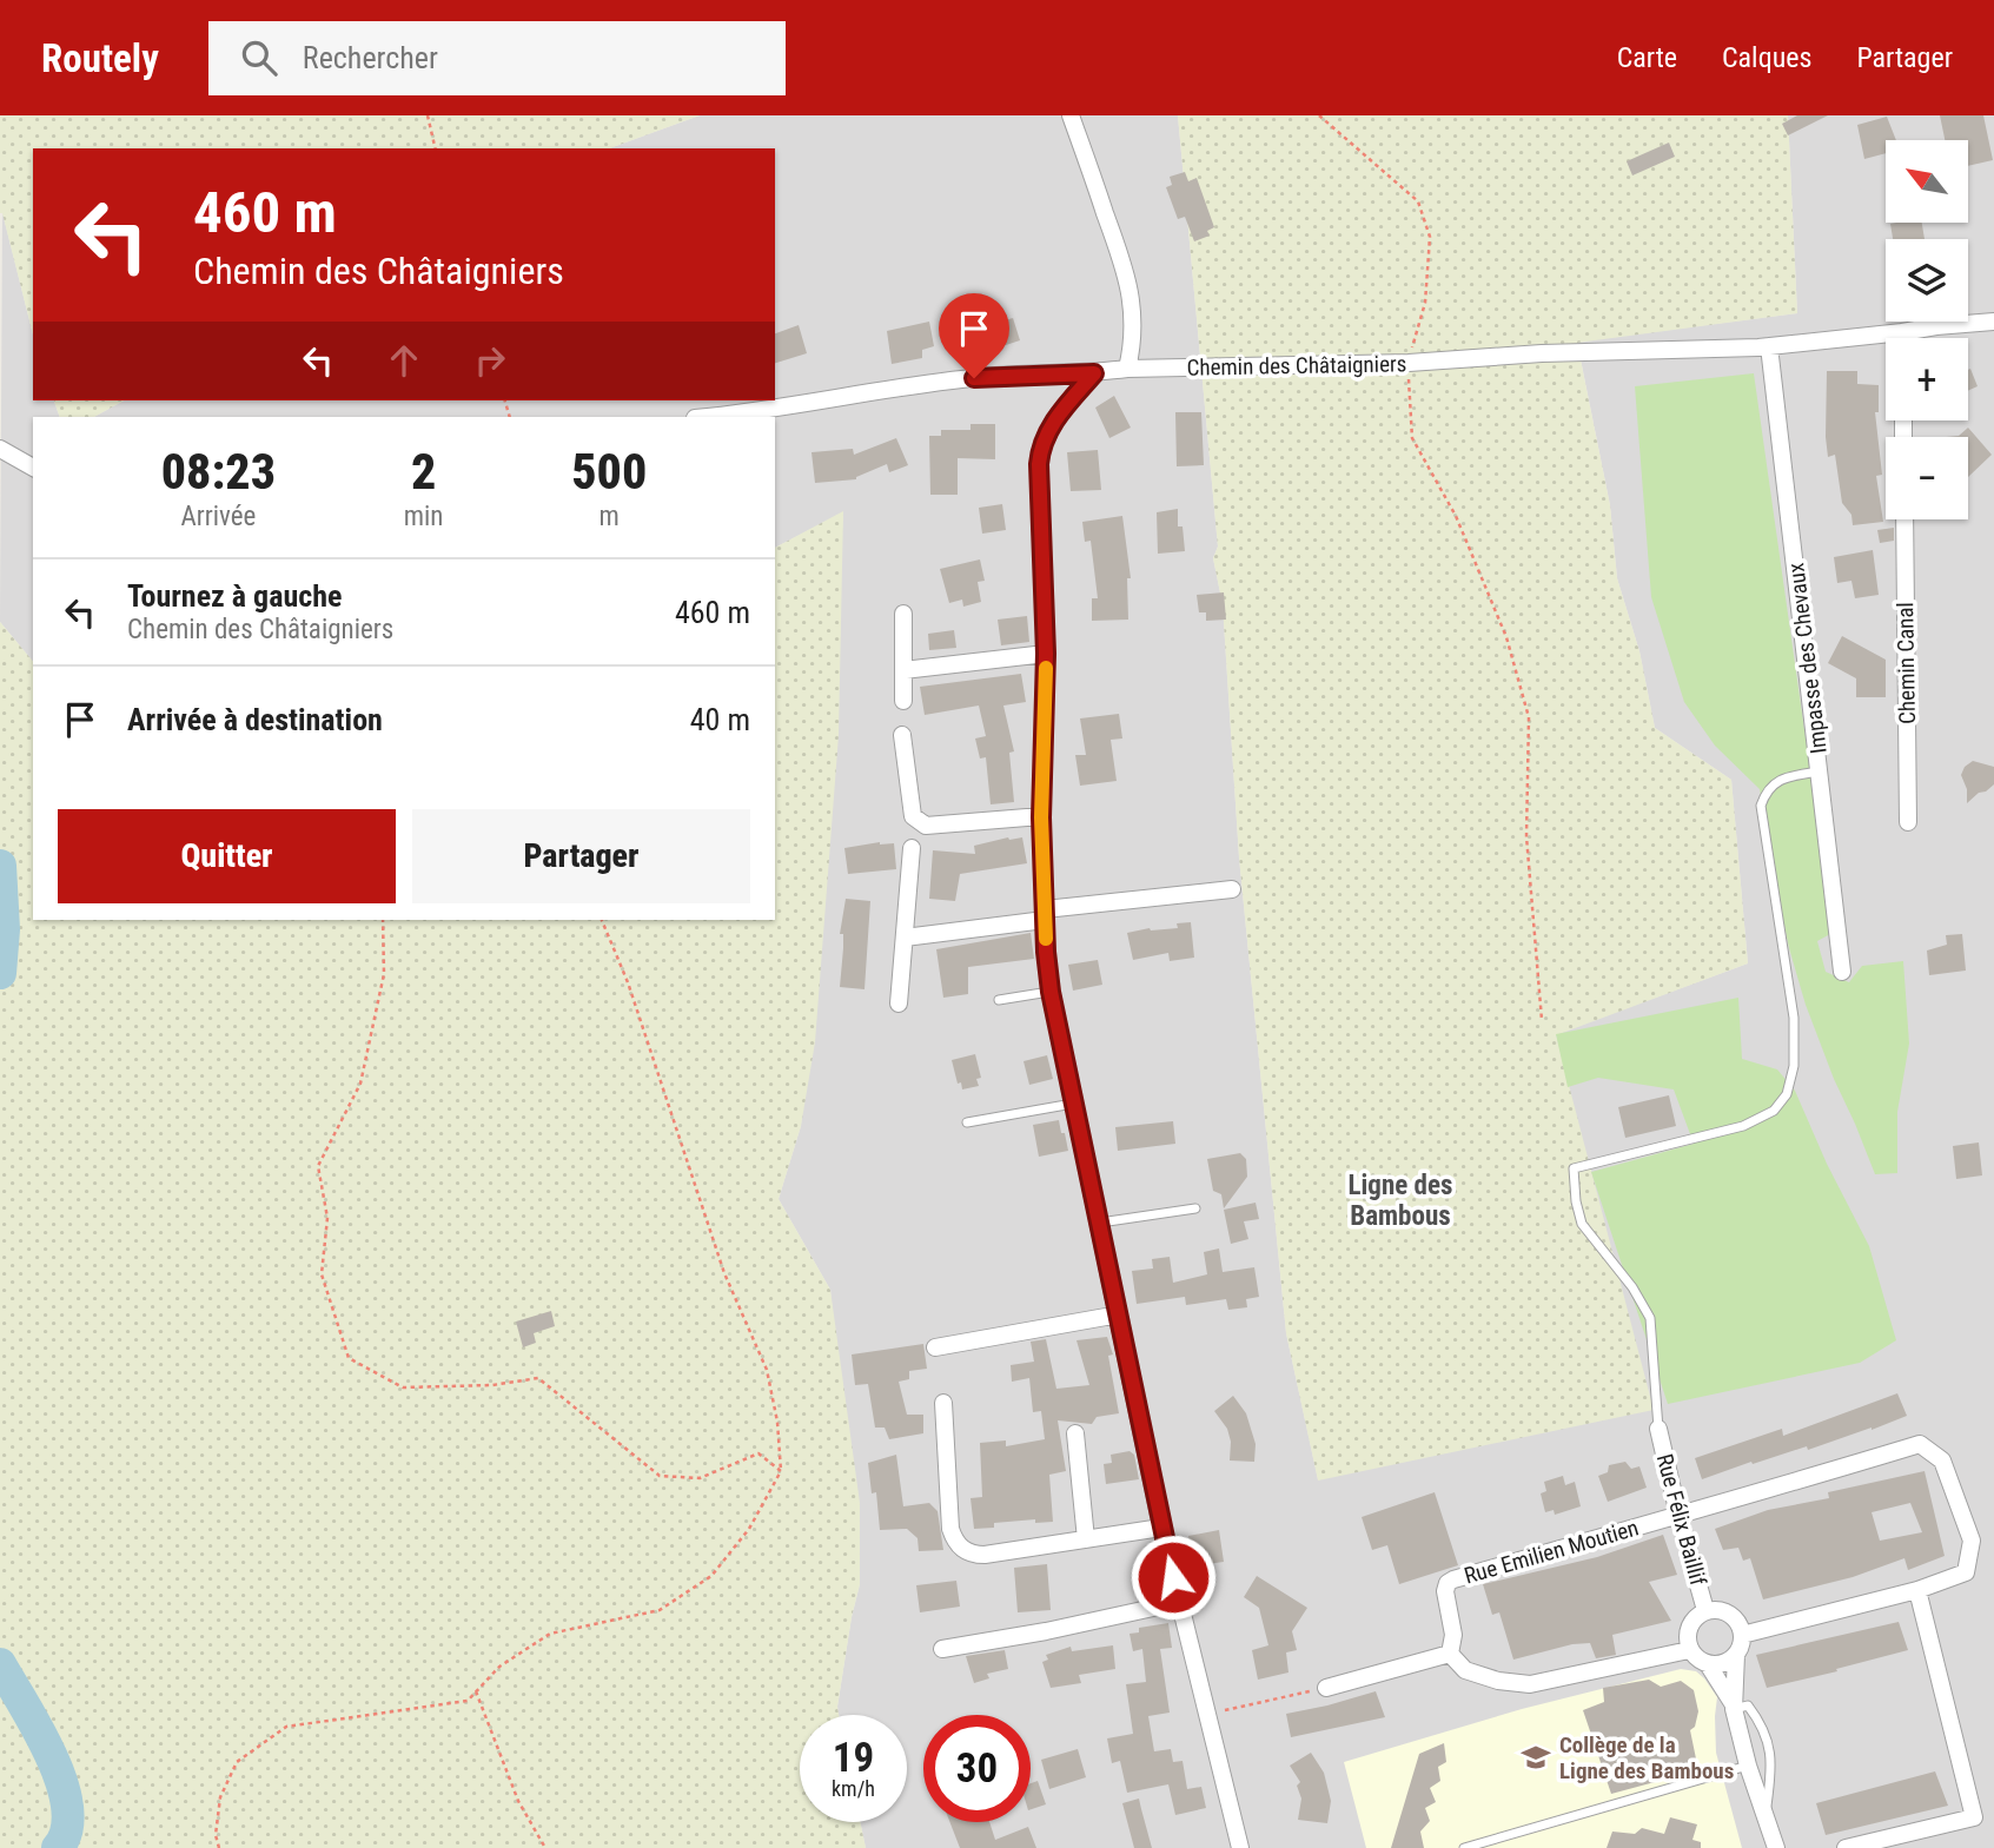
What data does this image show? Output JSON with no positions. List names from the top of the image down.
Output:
{
  "streets": {
    "street": [
      "Chemin des Châtaigniers",
      "Impasse des Chevaux",
      "Chemin Canal",
      "Rue Félix Baillif",
      "Rue Emilien Moutien"
    ]
  },
  "crossings": [
    ["Chemin des Châtaigniers", "Impasse des Chevaux"],
    ["Rue Félix Baillif", "Rue Emilien Moutien"]
  ],
  "districts": ["Ligne des Bambous"],
  "places": {
    "school or university": ["Collège de la Ligne des Bambous"]
  },
  "north": "top left",
  "page": {
    "header": "Routely",
    "search": "Rechercher",
    "nav": ["Carte", "Calques", "Partager"],
    "map_buttons": ["+", "−"],
    "turn": ["460 m", "Chemin des Châtaigniers"],
    "eta": [
      "08:23",
      "Arrivée",
      "2",
      "min",
      "500",
      "m"
    ],
    "list": [
      {
        "name": "Tournez à gauche",
        "note": "Chemin des Châtaigniers",
        "value": "460 m"
      },
      {
        "name": "Arrivée à destination",
        "value": "40 m"
      }
    ],
    "buttons": ["Quitter", "Partager"],
    "speed": "19 km/h",
    "limit": "30"
  }
}
